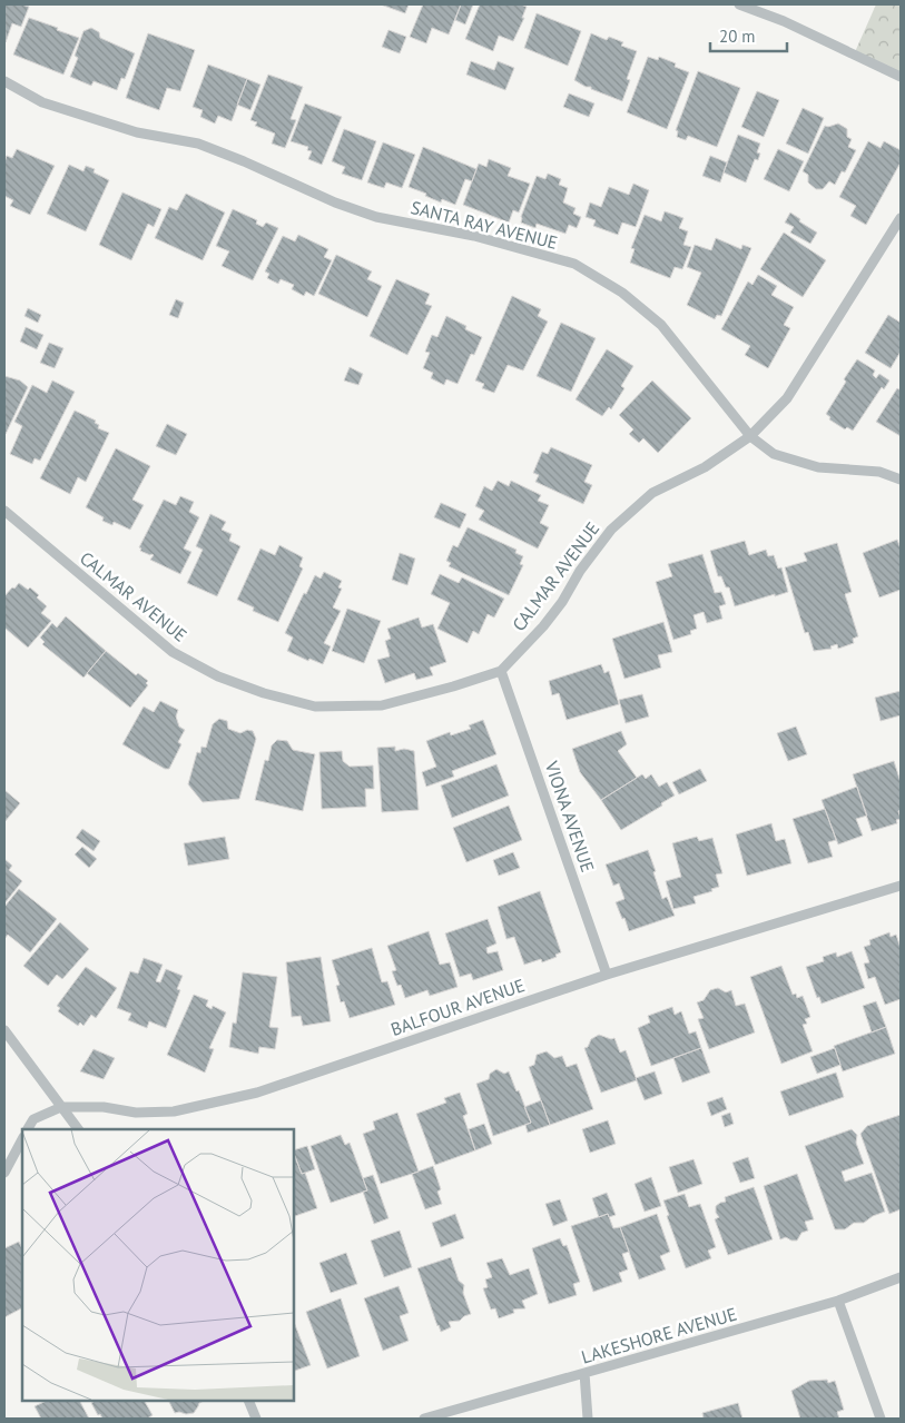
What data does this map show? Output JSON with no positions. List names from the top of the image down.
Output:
{
  "streets": {
    "street": [
      "SANTA RAY AVENUE",
      "CALMAR AVENUE",
      "VIONA AVENUE",
      "BALFOUR AVENUE",
      "LAKESHORE AVENUE"
    ]
  },
  "crossings": [
    ["SANTA RAY AVENUE", "CALMAR AVENUE"],
    ["CALMAR AVENUE", "VIONA AVENUE"],
    ["VIONA AVENUE", "BALFOUR AVENUE"]
  ],
  "scale_bar": "20 m"
}
